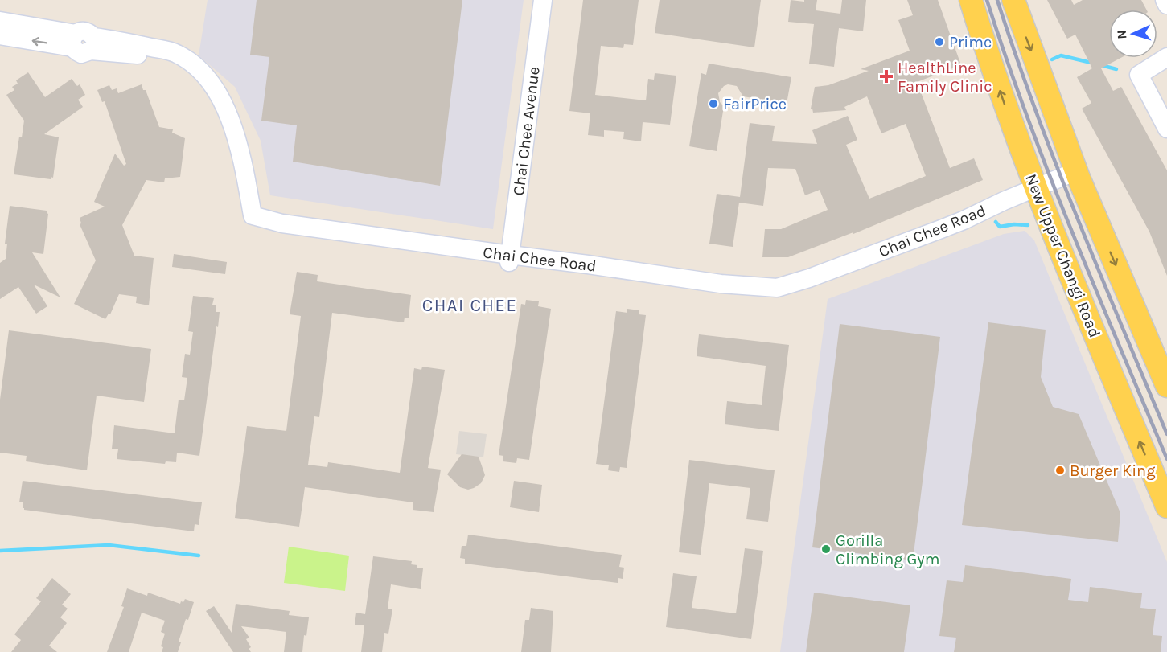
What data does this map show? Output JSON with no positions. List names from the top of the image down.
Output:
{
  "streets": {
    "main road": ["New Upper Changi Road"],
    "street": ["Chai Chee Avenue", "Chai Chee Road"]
  },
  "crossings": [
    ["Chai Chee Avenue", "Chai Chee Road"],
    ["Chai Chee Road", "New Upper Changi Road"]
  ],
  "districts": ["CHAI CHEE"],
  "places": {
    "other": [
      "Prime",
      "FairPrice",
      "Burger King",
      "Gorilla Climbing Gym"
    ],
    "health": ["HealthLine Family Clinic"]
  },
  "north": "left"
}
